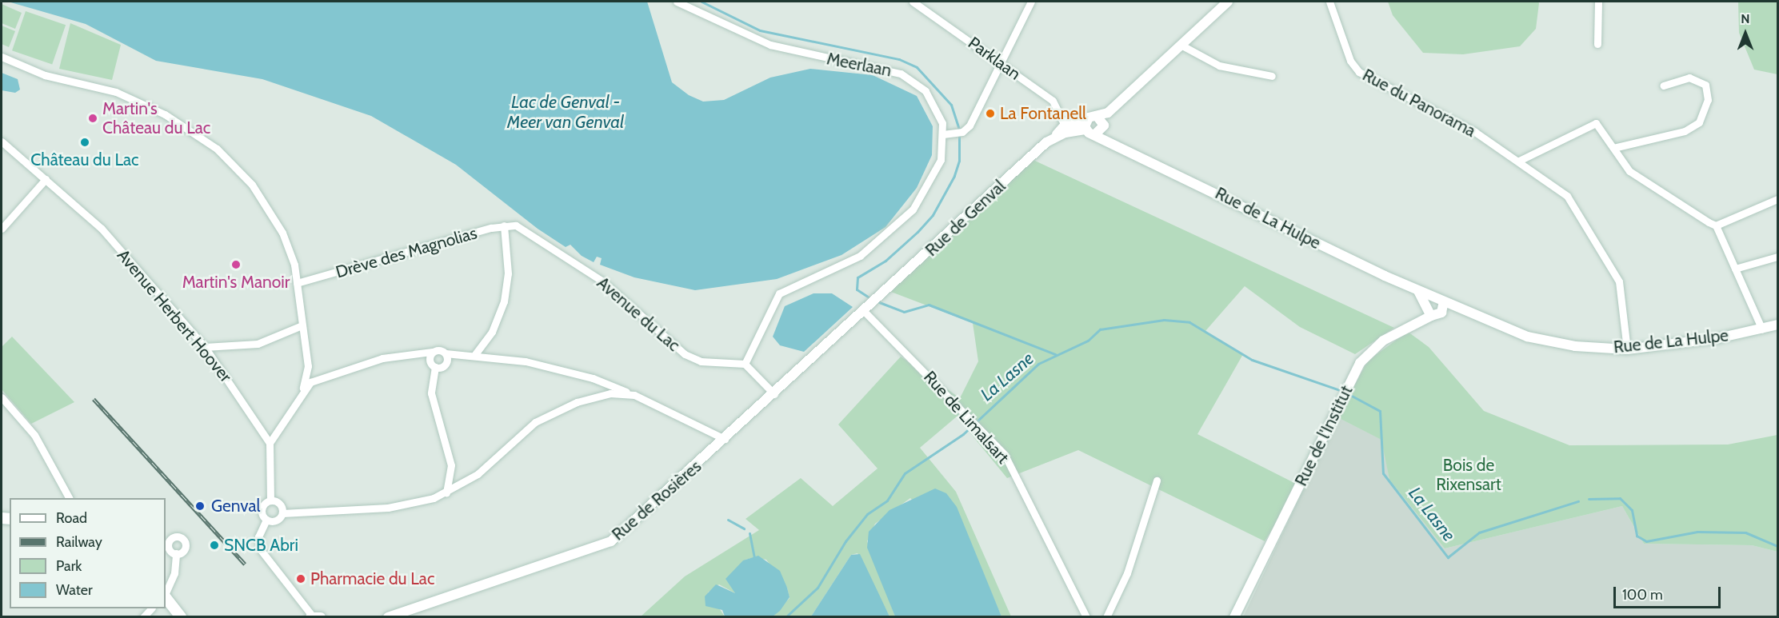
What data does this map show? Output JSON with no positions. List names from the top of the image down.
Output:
{
  "streets": {
    "street": [
      "Parklaan",
      "Meerlaan",
      "Rue du Panorama",
      "Rue de Genval",
      "Rue de La Hulpe",
      "Drève des Magnolias",
      "Avenue du Lac",
      "Avenue Herbert Hoover",
      "Rue de Limalsart",
      "Rue de l'Institut",
      "Rue de Rosières"
    ]
  },
  "crossings": [
    ["Parklaan", "Rue de Genval"],
    ["Meerlaan", "Avenue du Lac"],
    ["Rue du Panorama", "Rue de La Hulpe"],
    ["Rue de Genval", "Rue de Rosières"],
    ["Rue de La Hulpe", "Rue de l'Institut"],
    ["Drève des Magnolias", "Avenue du Lac"],
    ["Rue de Limalsart", "Rue de Rosières"]
  ],
  "water": ["Lac de Genval - Meer van Genval", "La Lasne"],
  "parks": ["Bois de Rixensart"],
  "places": [
    "La Fontanell",
    "Martin's Château du Lac",
    "Château du Lac",
    "Martin's Manoir",
    "Genval",
    "SNCB Abri",
    "Pharmacie du Lac"
  ],
  "legend": [
    "Road",
    "Railway",
    "Park",
    "Water"
  ],
  "scale_bar": "100 m",
  "north": "top"
}
